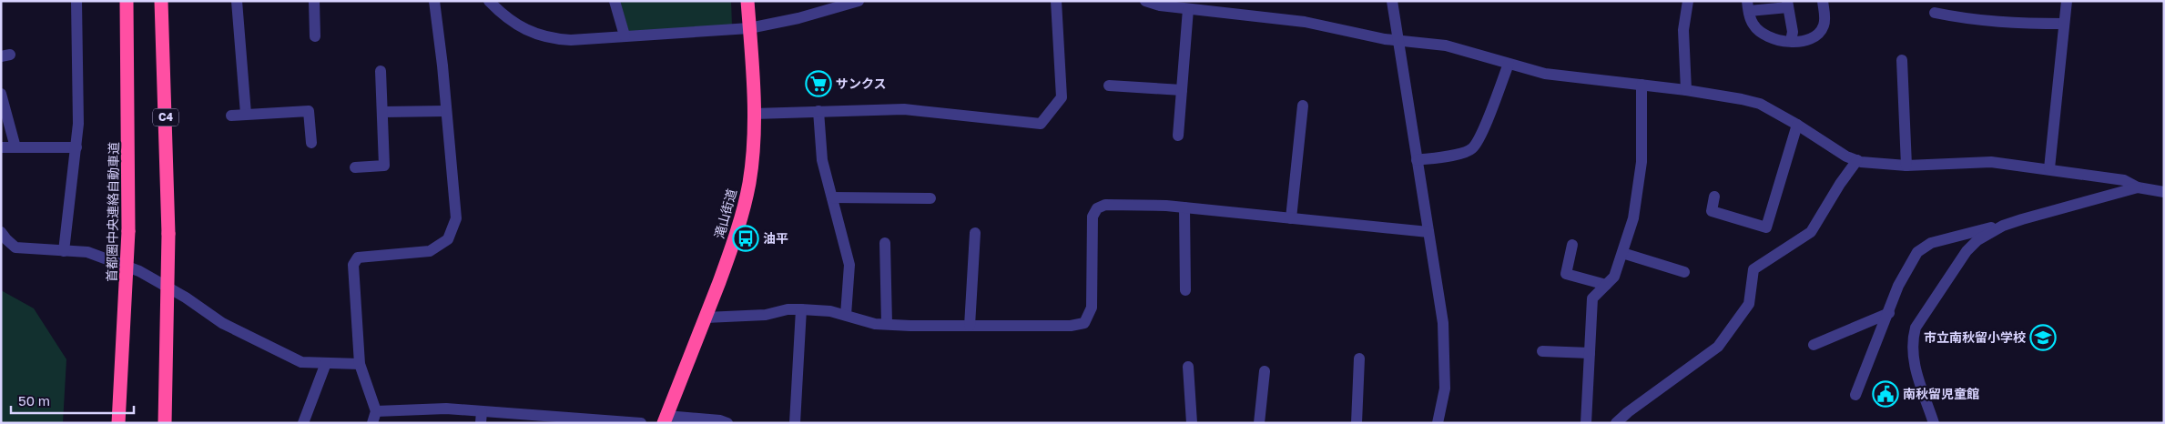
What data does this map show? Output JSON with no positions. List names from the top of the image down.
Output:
{
  "streets": {
    "highway": ["C4", "首都圏中央連絡自動車道", "滝山街道"]
  },
  "places": {
    "supermarket": ["サンクス"],
    "bus stop": ["油平"],
    "school or university": ["市立南秋留小学校"],
    "public building": ["南秋留児童館"]
  },
  "scale_bar": "50 m"
}
